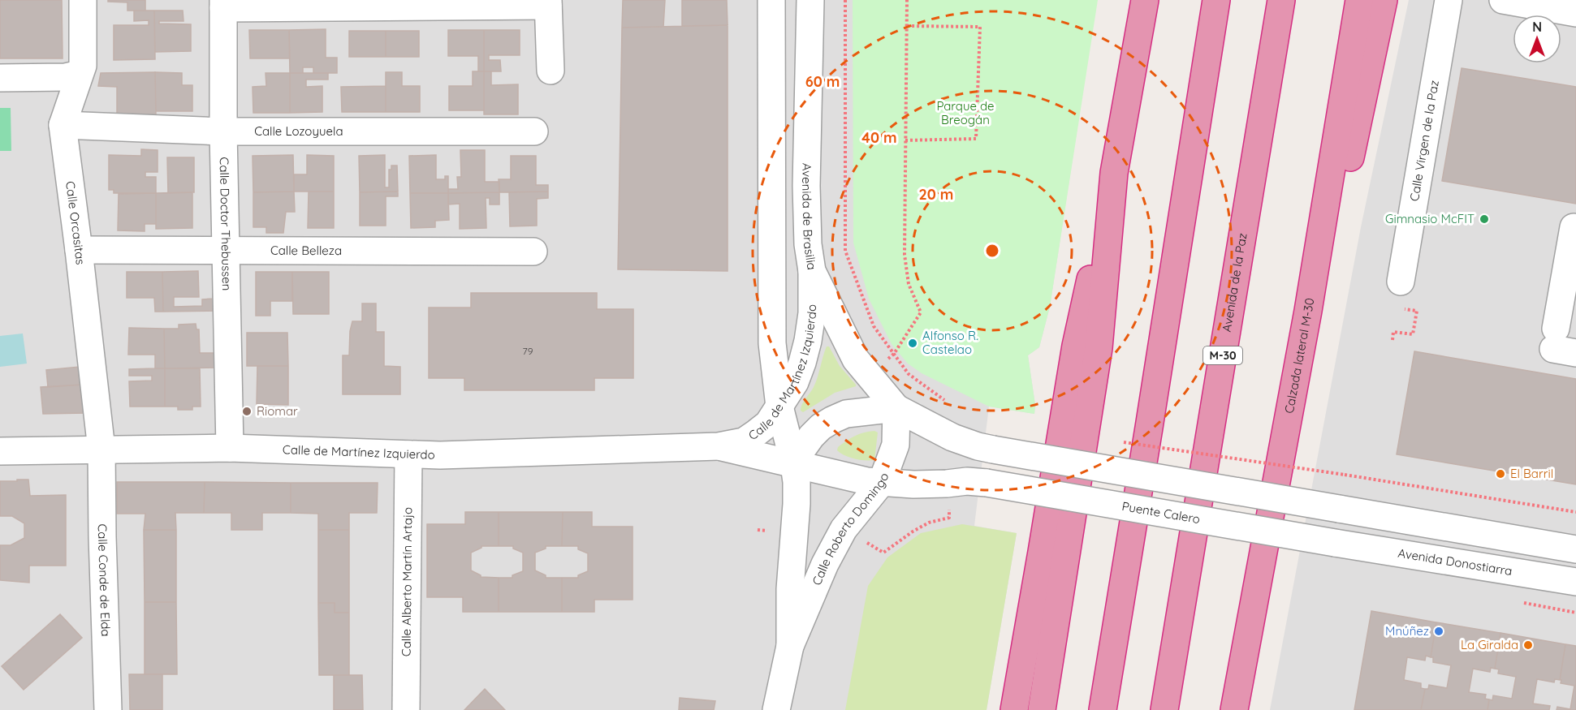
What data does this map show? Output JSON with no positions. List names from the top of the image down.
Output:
{
  "streets": {
    "highway": ["Avenida de la Paz", "M-30", "Calzada lateral M-30"],
    "street": [
      "Calle Lozoyuela",
      "Calle Virgen de la Paz",
      "Avenida de Brasilia",
      "Calle Orcasitas",
      "Calle Doctor Thebussen",
      "Calle Belleza",
      "Calle de Martínez Izquierdo",
      "Puente Calero",
      "Calle Roberto Domingo",
      "Avenida Donostiarra",
      "Calle Conde de Elda",
      "Calle Alberto Martín Artajo"
    ]
  },
  "crossings": [
    ["Calle Lozoyuela", "Calle Orcasitas"],
    ["Calle Lozoyuela", "Calle Doctor Thebussen"],
    ["Avenida de Brasilia", "Calle de Martínez Izquierdo"],
    ["Avenida de Brasilia", "Calle Roberto Domingo"],
    ["Calle Orcasitas", "Calle Belleza"],
    ["Calle Orcasitas", "Calle de Martínez Izquierdo"],
    ["Calle Orcasitas", "Calle Conde de Elda"],
    ["Calle Doctor Thebussen", "Calle Belleza"],
    ["Calle Doctor Thebussen", "Calle de Martínez Izquierdo"],
    ["Calle de Martínez Izquierdo", "Puente Calero"],
    ["Calle de Martínez Izquierdo", "Calle Roberto Domingo"],
    ["Calle de Martínez Izquierdo", "Calle Conde de Elda"],
    ["Calle de Martínez Izquierdo", "Calle Alberto Martín Artajo"],
    ["Puente Calero", "Avenida Donostiarra"]
  ],
  "parks": ["Parque de Breogán"],
  "places": [
    "Gimnasio McFIT",
    "Alfonso R. Castelao",
    "Riomar",
    "El Barril",
    "Mnúñez",
    "La Giralda"
  ],
  "house_numbers": ["79"],
  "north": "top",
  "rings": ["60 m", "40 m", "20 m"]
}
